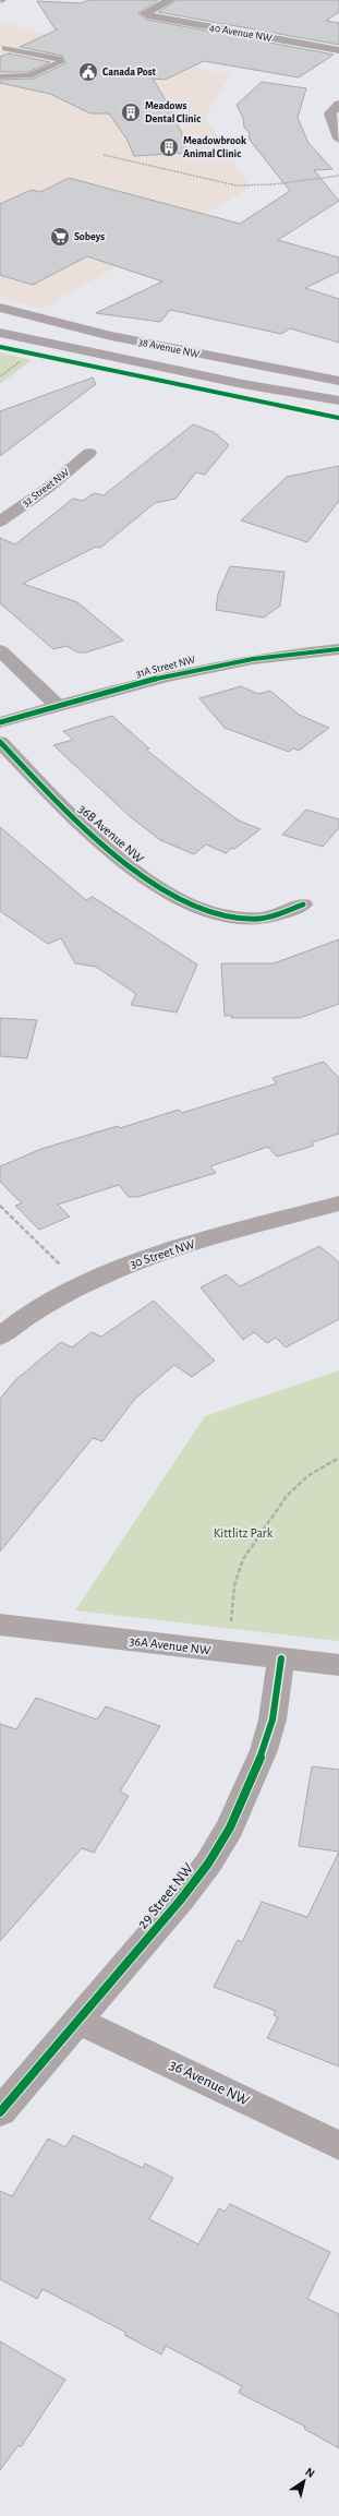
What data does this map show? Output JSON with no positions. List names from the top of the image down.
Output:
{
  "streets": {
    "main road": ["38 Avenue NW"],
    "street": [
      "40 Avenue NW",
      "32 Street NW",
      "31A Street NW",
      "36B Avenue NW",
      "30 Street NW",
      "36A Avenue NW",
      "29 Street NW",
      "36 Avenue NW"
    ]
  },
  "crossings": [
    ["36A Avenue NW", "29 Street NW"],
    ["29 Street NW", "36 Avenue NW"]
  ],
  "parks": ["Kittlitz Park"],
  "places": {
    "public building": ["Canada Post"],
    "building": ["Meadows Dental Clinic", "Meadowbrook Animal Clinic"],
    "supermarket": ["Sobeys"]
  },
  "north": "top right"
}
